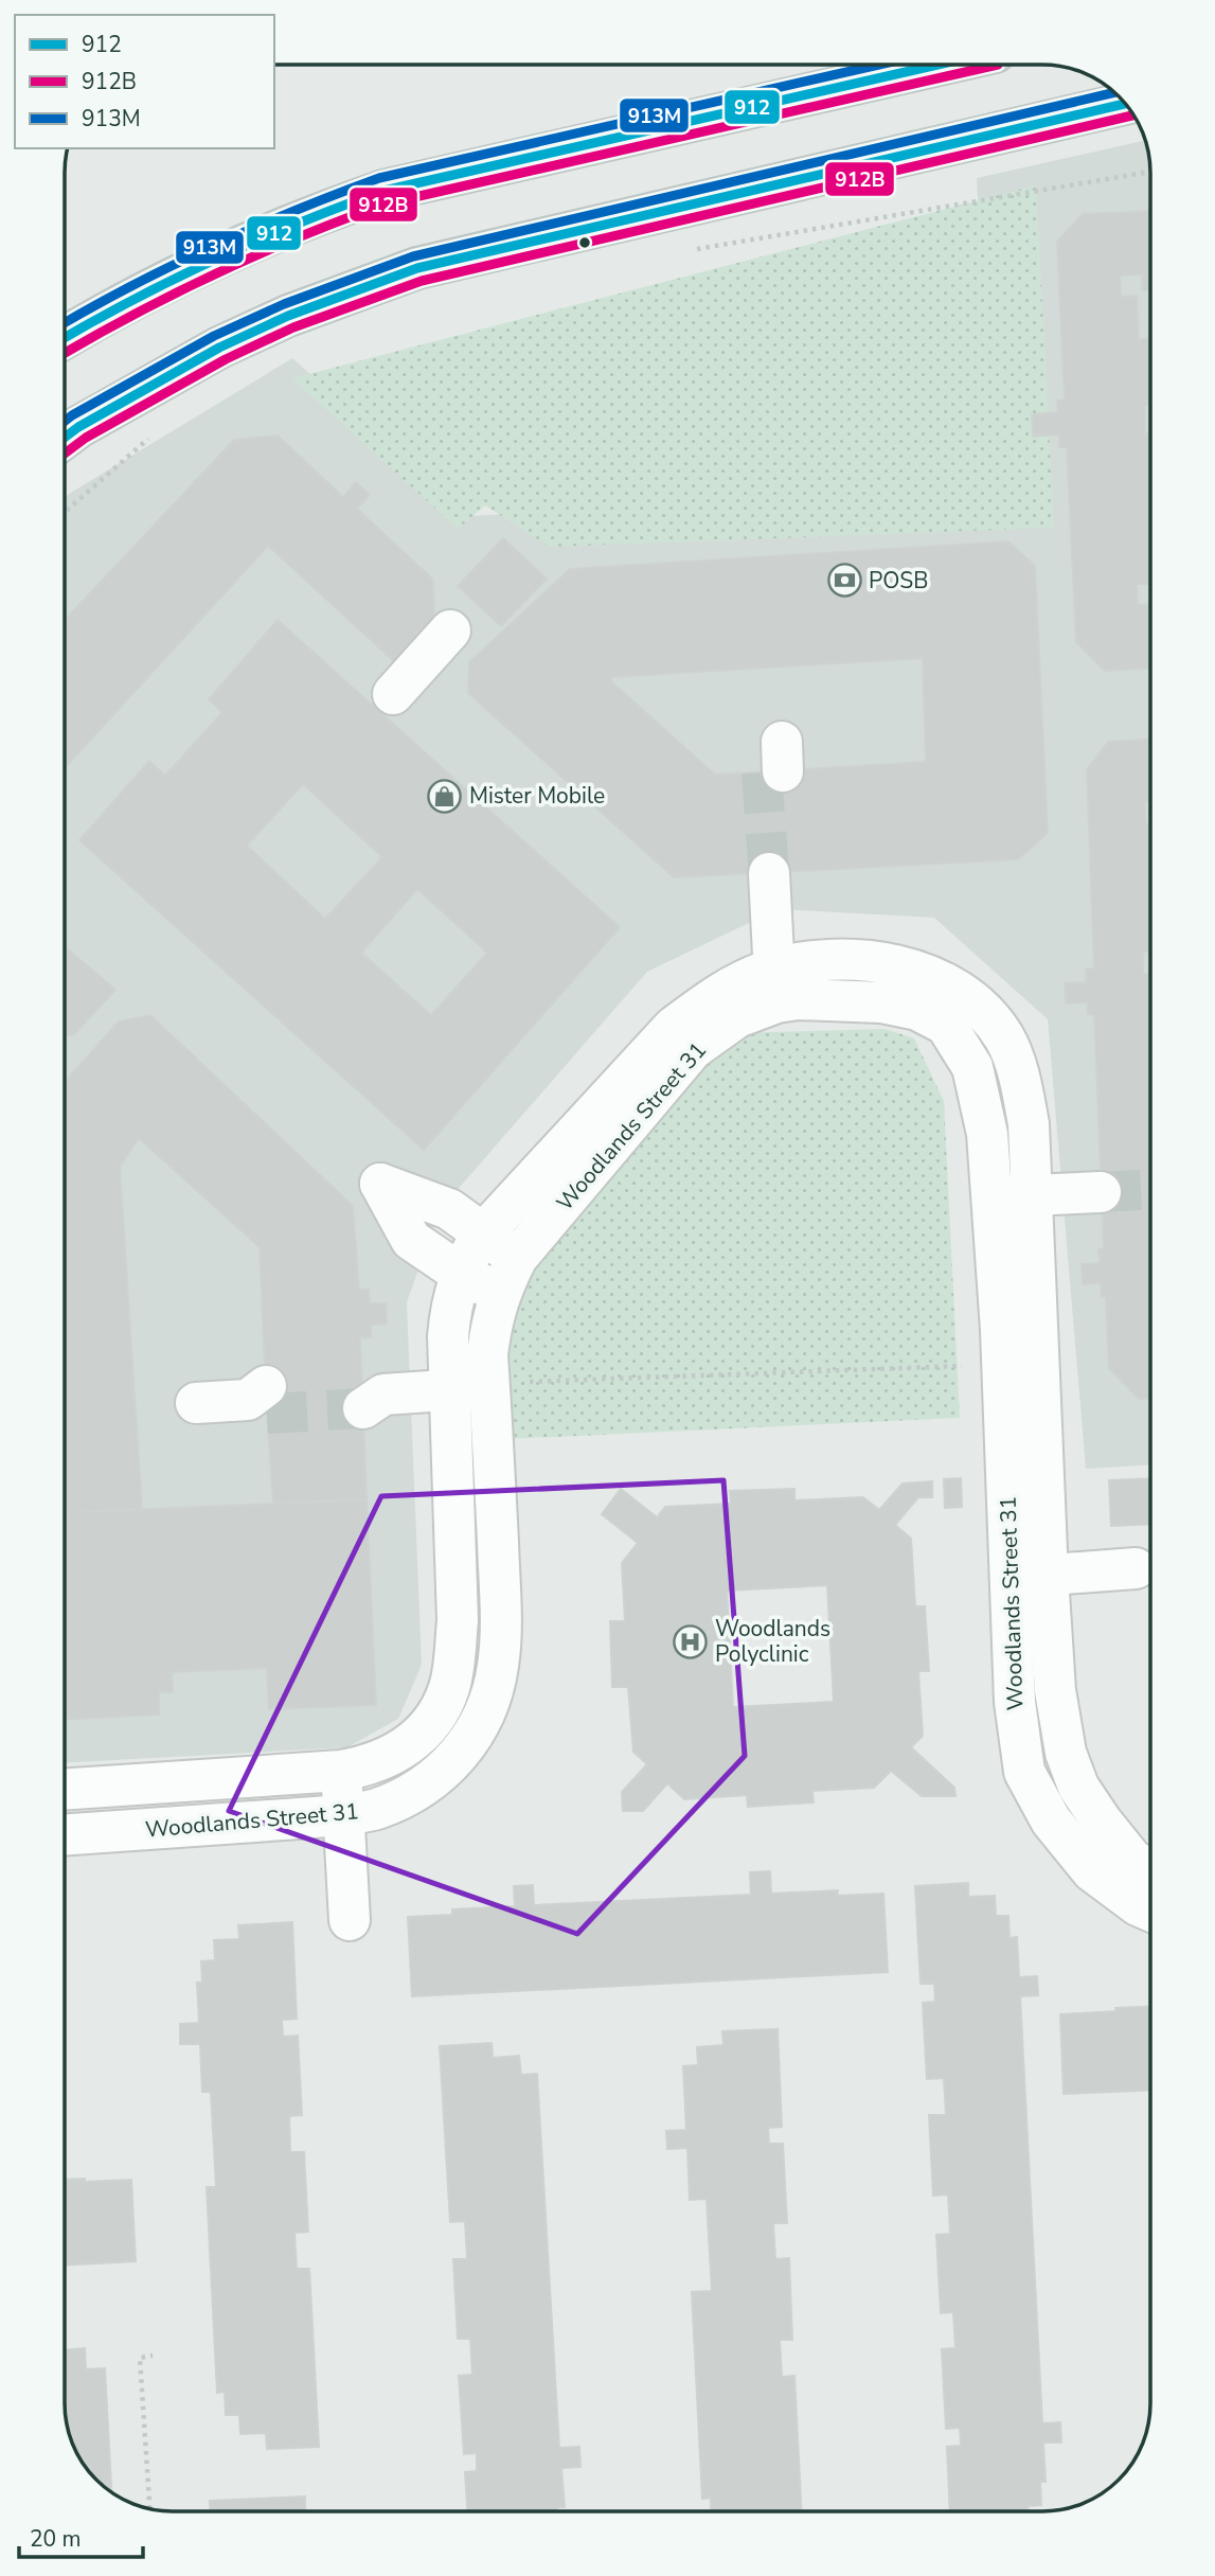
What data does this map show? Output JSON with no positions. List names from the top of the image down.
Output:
{
  "streets": {
    "street": ["Woodlands Street 31"]
  },
  "places": {
    "bank": ["POSB"],
    "shop": ["Mister Mobile"],
    "hospital": ["Woodlands Polyclinic"]
  },
  "lines": ["transit line 912", "transit line 912B", "transit line 913M"],
  "legend": ["912", "912B", "913M"],
  "scale_bar": "20 m"
}
